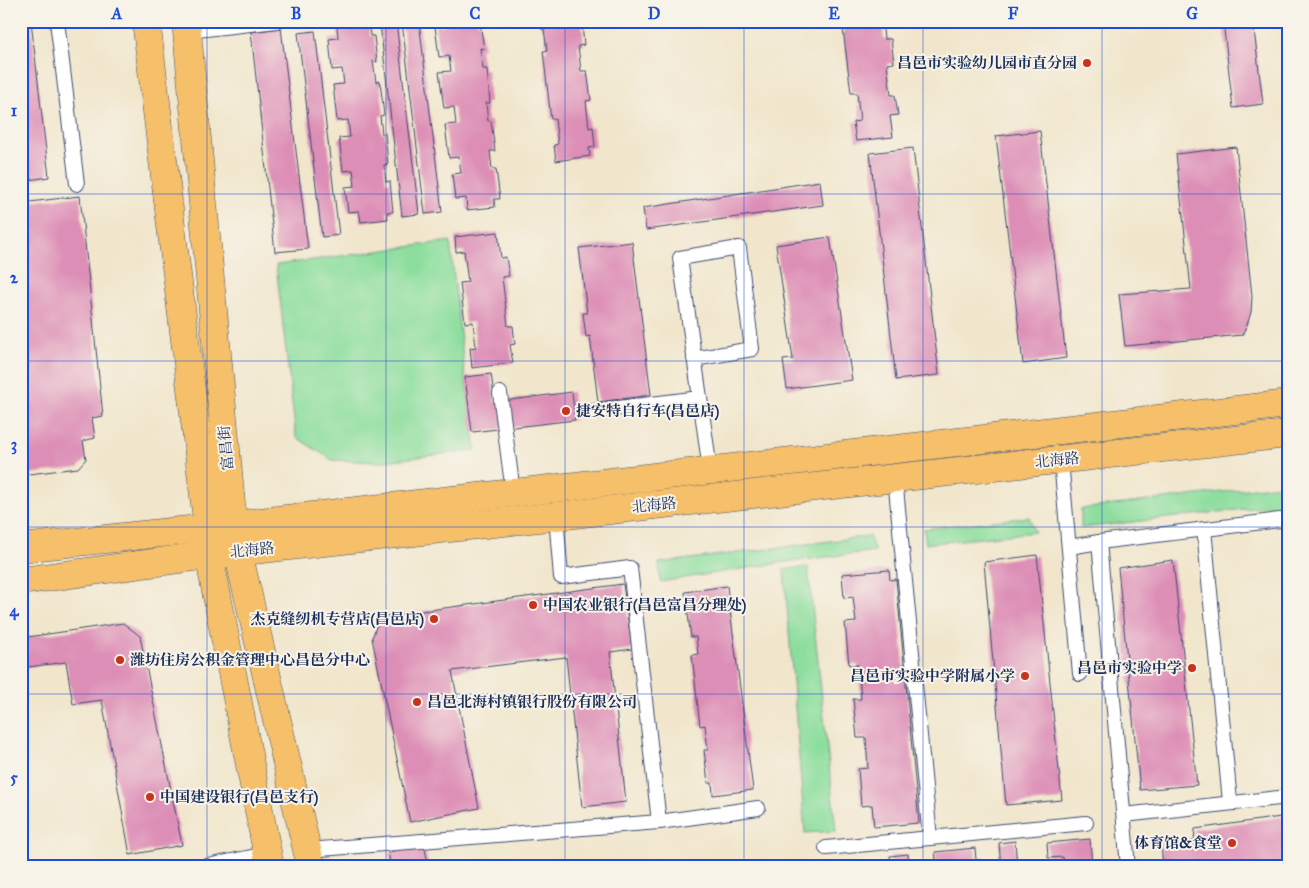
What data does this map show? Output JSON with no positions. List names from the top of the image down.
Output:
{
  "streets": {
    "main road": ["富昌街", "北海路"]
  },
  "crossings": [
    ["富昌街", "北海路"]
  ],
  "places": [
    "昌邑市实验幼儿园市直分园",
    "捷安特自行车(昌邑店)",
    "中国农业银行(昌邑富昌分理处)",
    "杰克缝纫机专营店(昌邑店)",
    "潍坊住房公积金管理中心昌邑分中心",
    "昌邑市实验中学",
    "昌邑市实验中学附属小学",
    "昌邑北海村镇银行股份有限公司",
    "中国建设银行(昌邑支行)",
    "体育馆&食堂"
  ],
  "grid": {
    "columns": [
      "A",
      "B",
      "C",
      "D",
      "E",
      "F",
      "G"
    ],
    "rows": [
      "1",
      "2",
      "3",
      "4",
      "5"
    ]
  }
}
